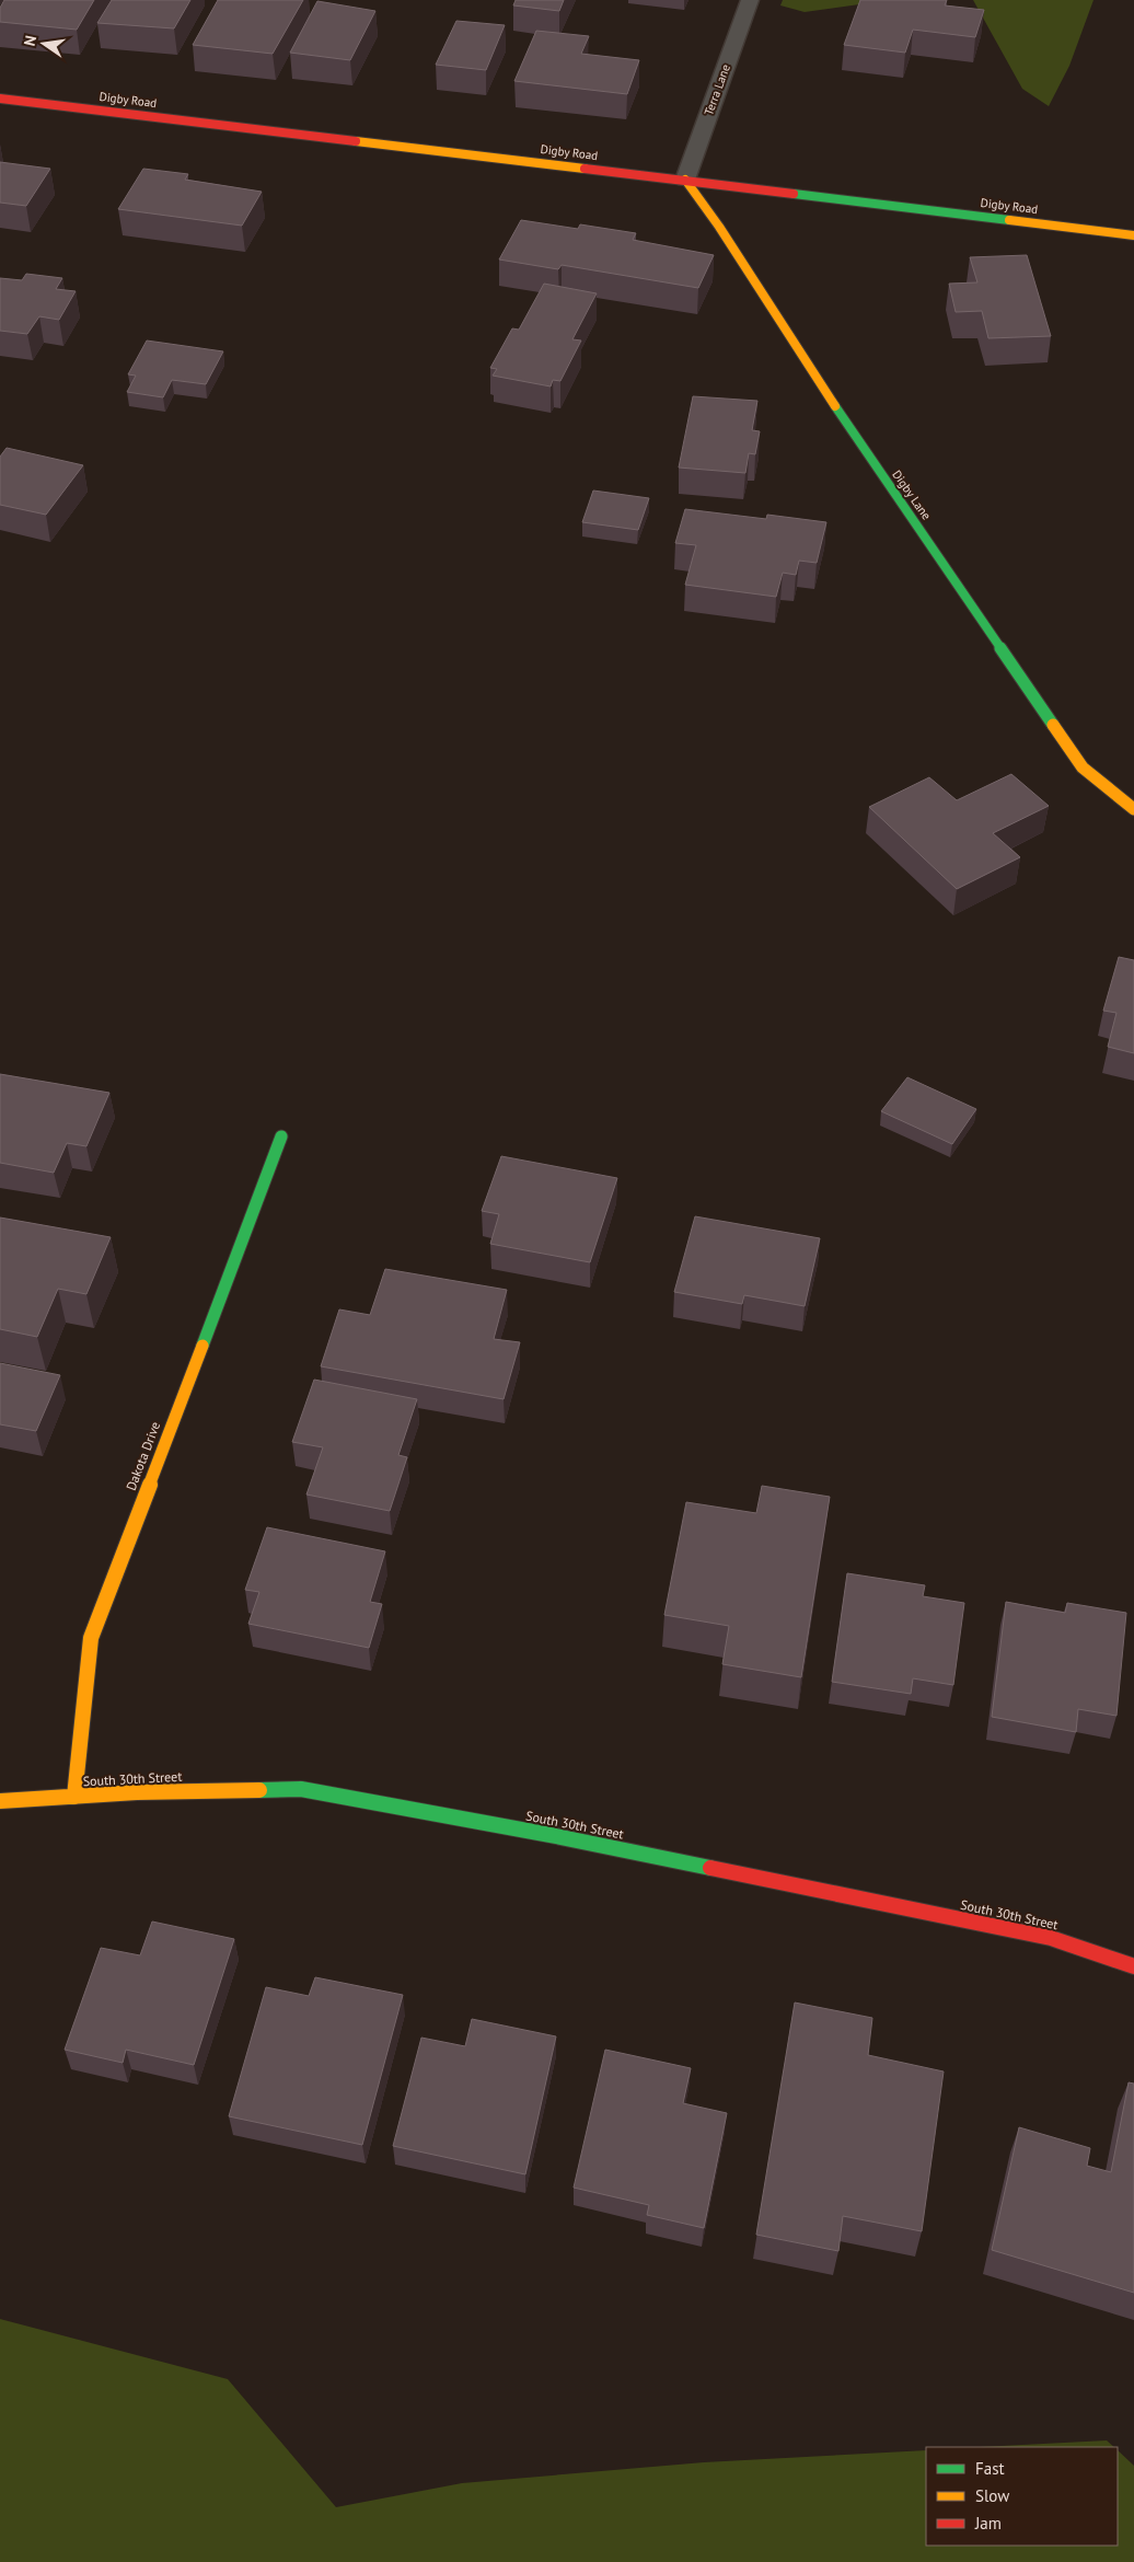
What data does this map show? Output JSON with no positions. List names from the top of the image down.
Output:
{
  "streets": {
    "street": [
      "Digby Road",
      "Digby Lane",
      "Dakota Drive",
      "South 30th Street"
    ],
    "lane": ["Terra Lane"]
  },
  "crossings": [
    ["Terra Lane", "Digby Road"],
    ["Terra Lane", "Digby Lane"],
    ["Digby Road", "Digby Lane"],
    ["Dakota Drive", "South 30th Street"]
  ],
  "legend": ["Fast", "Slow", "Jam"],
  "north": "left"
}
